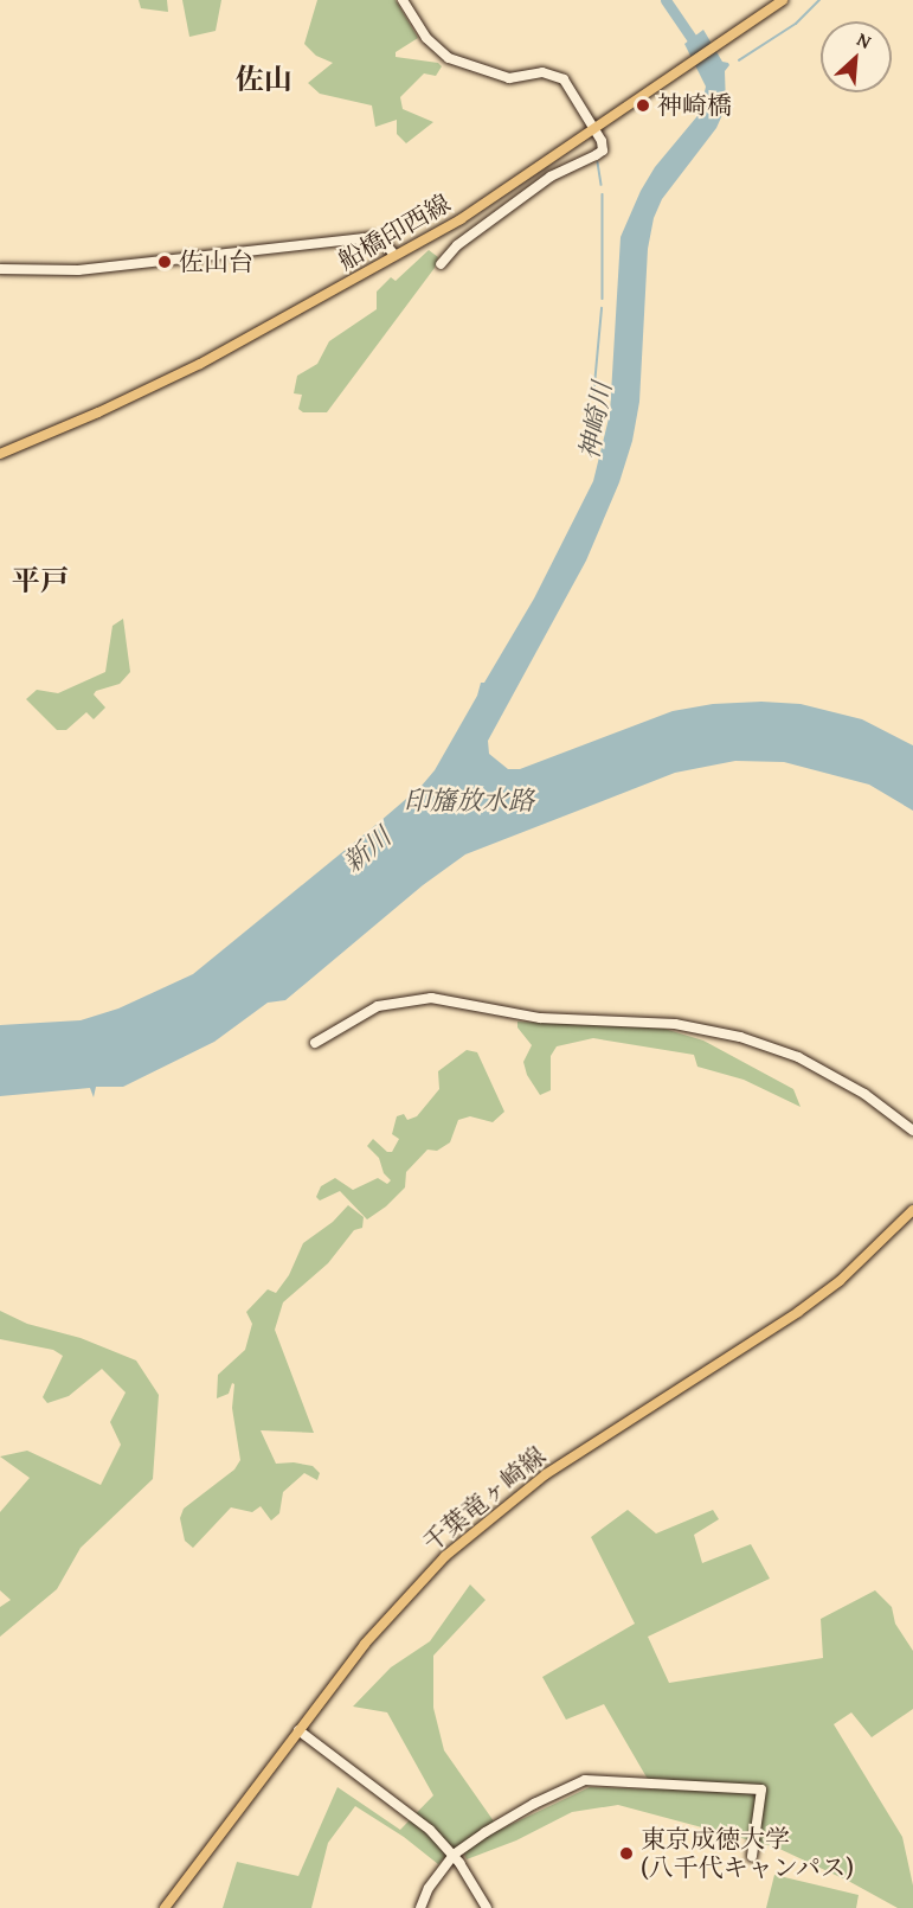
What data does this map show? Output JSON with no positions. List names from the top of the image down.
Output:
{
  "streets": {
    "main road": ["船橋印西線", "千葉竜ヶ崎線"]
  },
  "districts": ["佐山", "平戸"],
  "water": ["神崎川", "印旛放水路", "新川"],
  "places": ["神崎橋", "佐山台", "東京成徳大学 (八千代キャンパス)"],
  "north": "top right"
}
